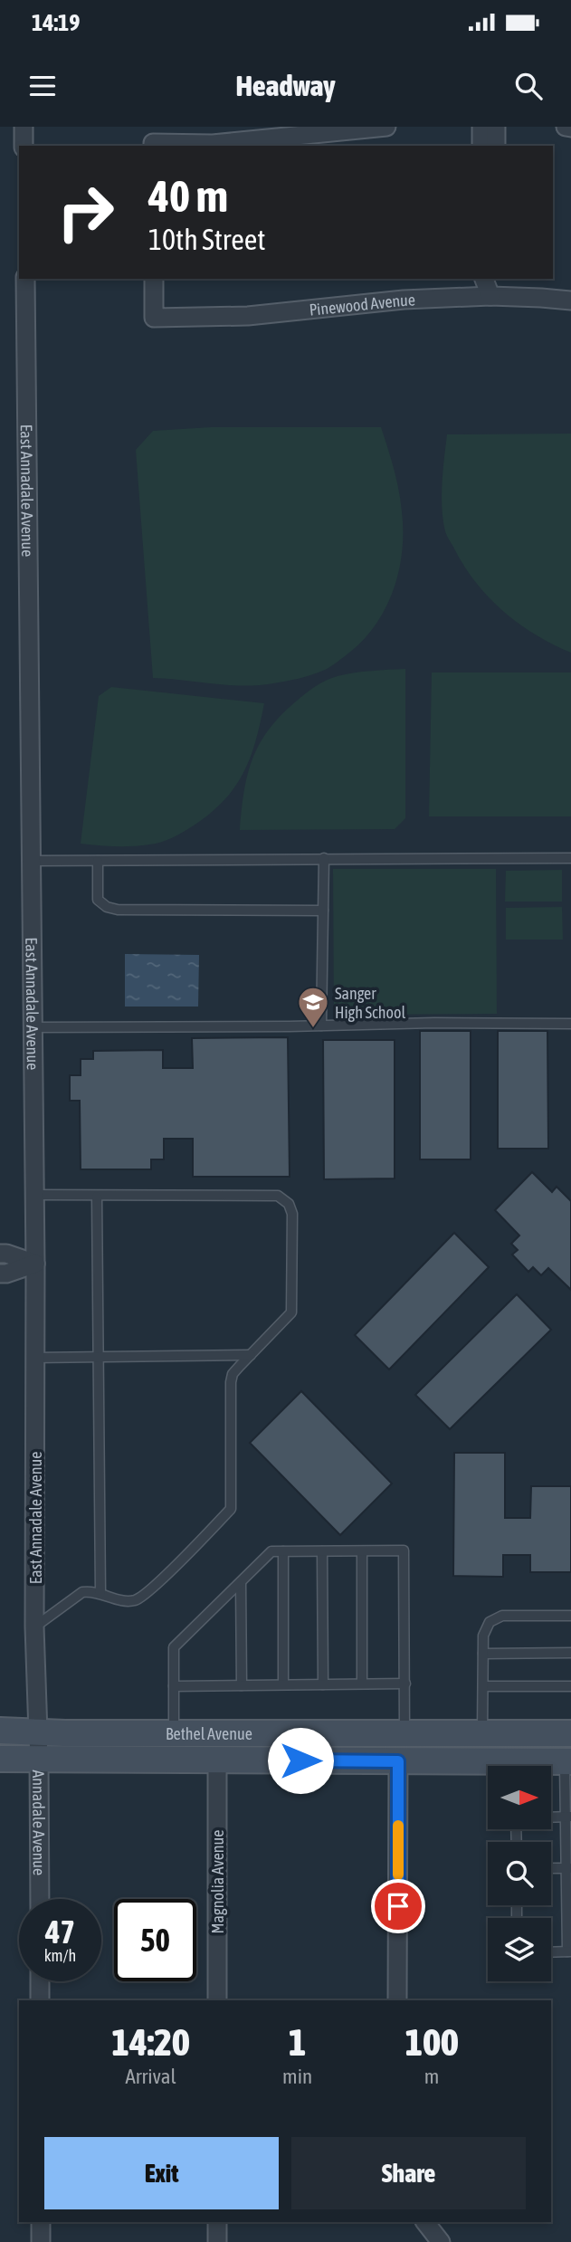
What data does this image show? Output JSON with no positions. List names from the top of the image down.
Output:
{
  "streets": {
    "main road": ["Bethel Avenue"],
    "street": [
      "Pinewood Avenue",
      "East Annadale Avenue",
      "Annadale Avenue",
      "Magnolia Avenue"
    ]
  },
  "crossings": [
    ["East Annadale Avenue", "Bethel Avenue"],
    ["East Annadale Avenue", "Annadale Avenue"],
    ["Bethel Avenue", "Annadale Avenue"],
    ["Bethel Avenue", "Magnolia Avenue"]
  ],
  "places": {
    "school or university": ["Sanger High School"]
  },
  "north": "right",
  "page": {
    "status": "14:19",
    "header": "Headway",
    "turn": ["40 m", "10th Street"],
    "speed": "47 km/h",
    "limit": "50",
    "eta": [
      "14:20",
      "Arrival",
      "1",
      "min",
      "100",
      "m"
    ],
    "buttons": ["Exit", "Share"]
  }
}
